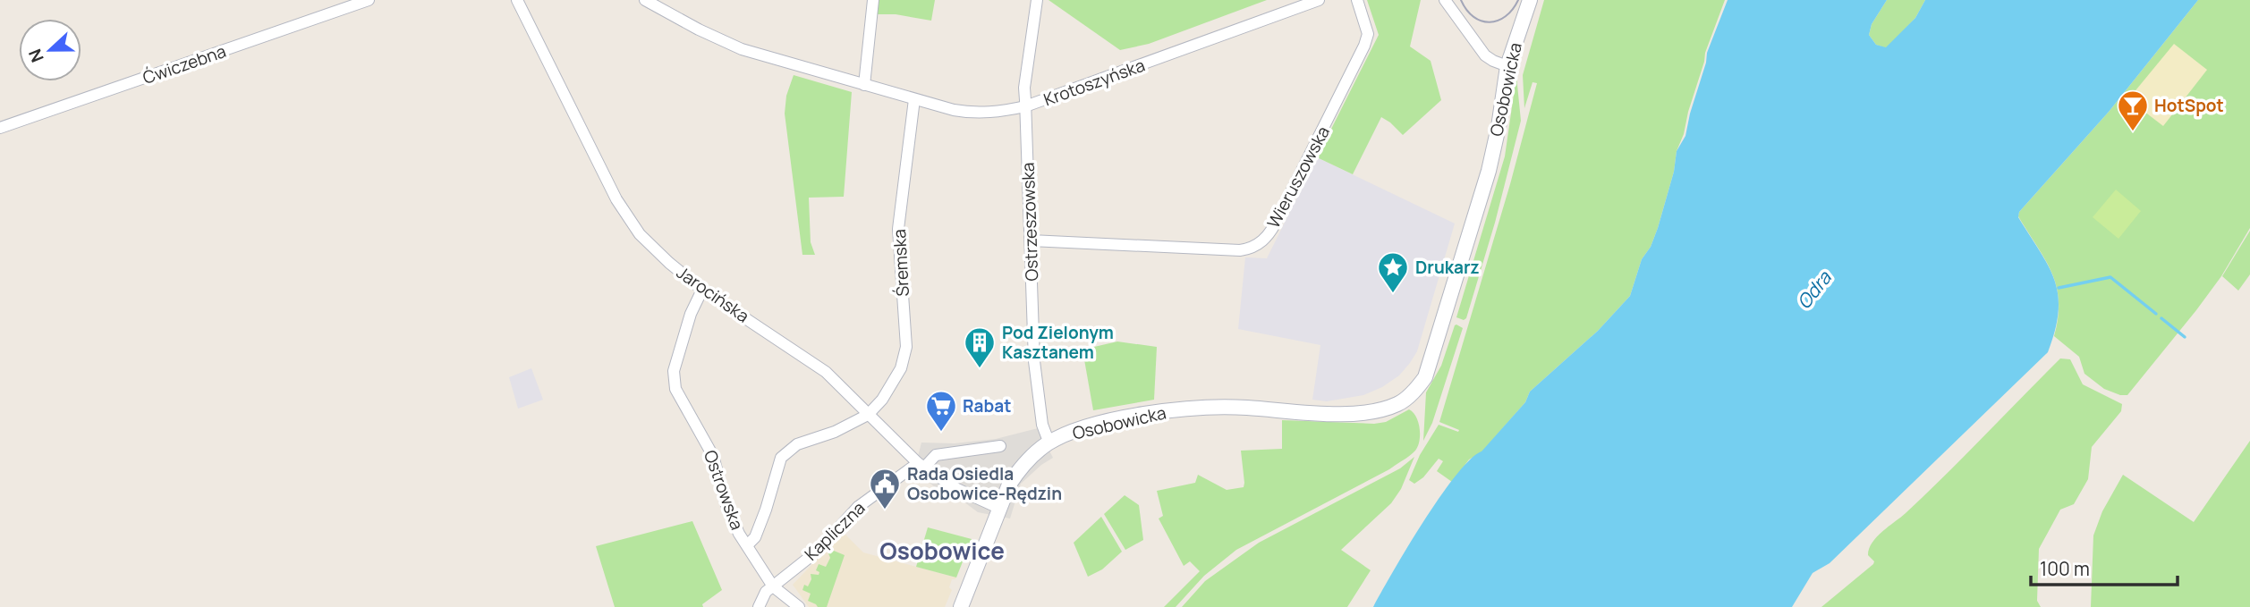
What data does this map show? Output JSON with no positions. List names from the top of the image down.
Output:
{
  "streets": {
    "street": [
      "Ćwiczebna",
      "Krotoszyńska",
      "Osobowicka",
      "Wieruszowska",
      "Ostrzeszowska",
      "Śremska",
      "Jarocińska",
      "Ostrowska",
      "Kapliczna"
    ]
  },
  "crossings": [
    ["Krotoszyńska", "Ostrzeszowska"],
    ["Krotoszyńska", "Śremska"],
    ["Osobowicka", "Ostrzeszowska"],
    ["Osobowicka", "Jarocińska"],
    ["Wieruszowska", "Ostrzeszowska"],
    ["Śremska", "Jarocińska"],
    ["Jarocińska", "Ostrowska"],
    ["Jarocińska", "Kapliczna"],
    ["Ostrowska", "Kapliczna"]
  ],
  "districts": ["Osobowice"],
  "water": ["Odra"],
  "places": {
    "bar": ["HotSpot"],
    "place": ["Drukarz"],
    "building": ["Pod Zielonym Kasztanem"],
    "supermarket": ["Rabat"],
    "public building": ["Rada Osiedla Osobowice-Rędzin"]
  },
  "scale_bar": "100 m",
  "north": "left"
}
